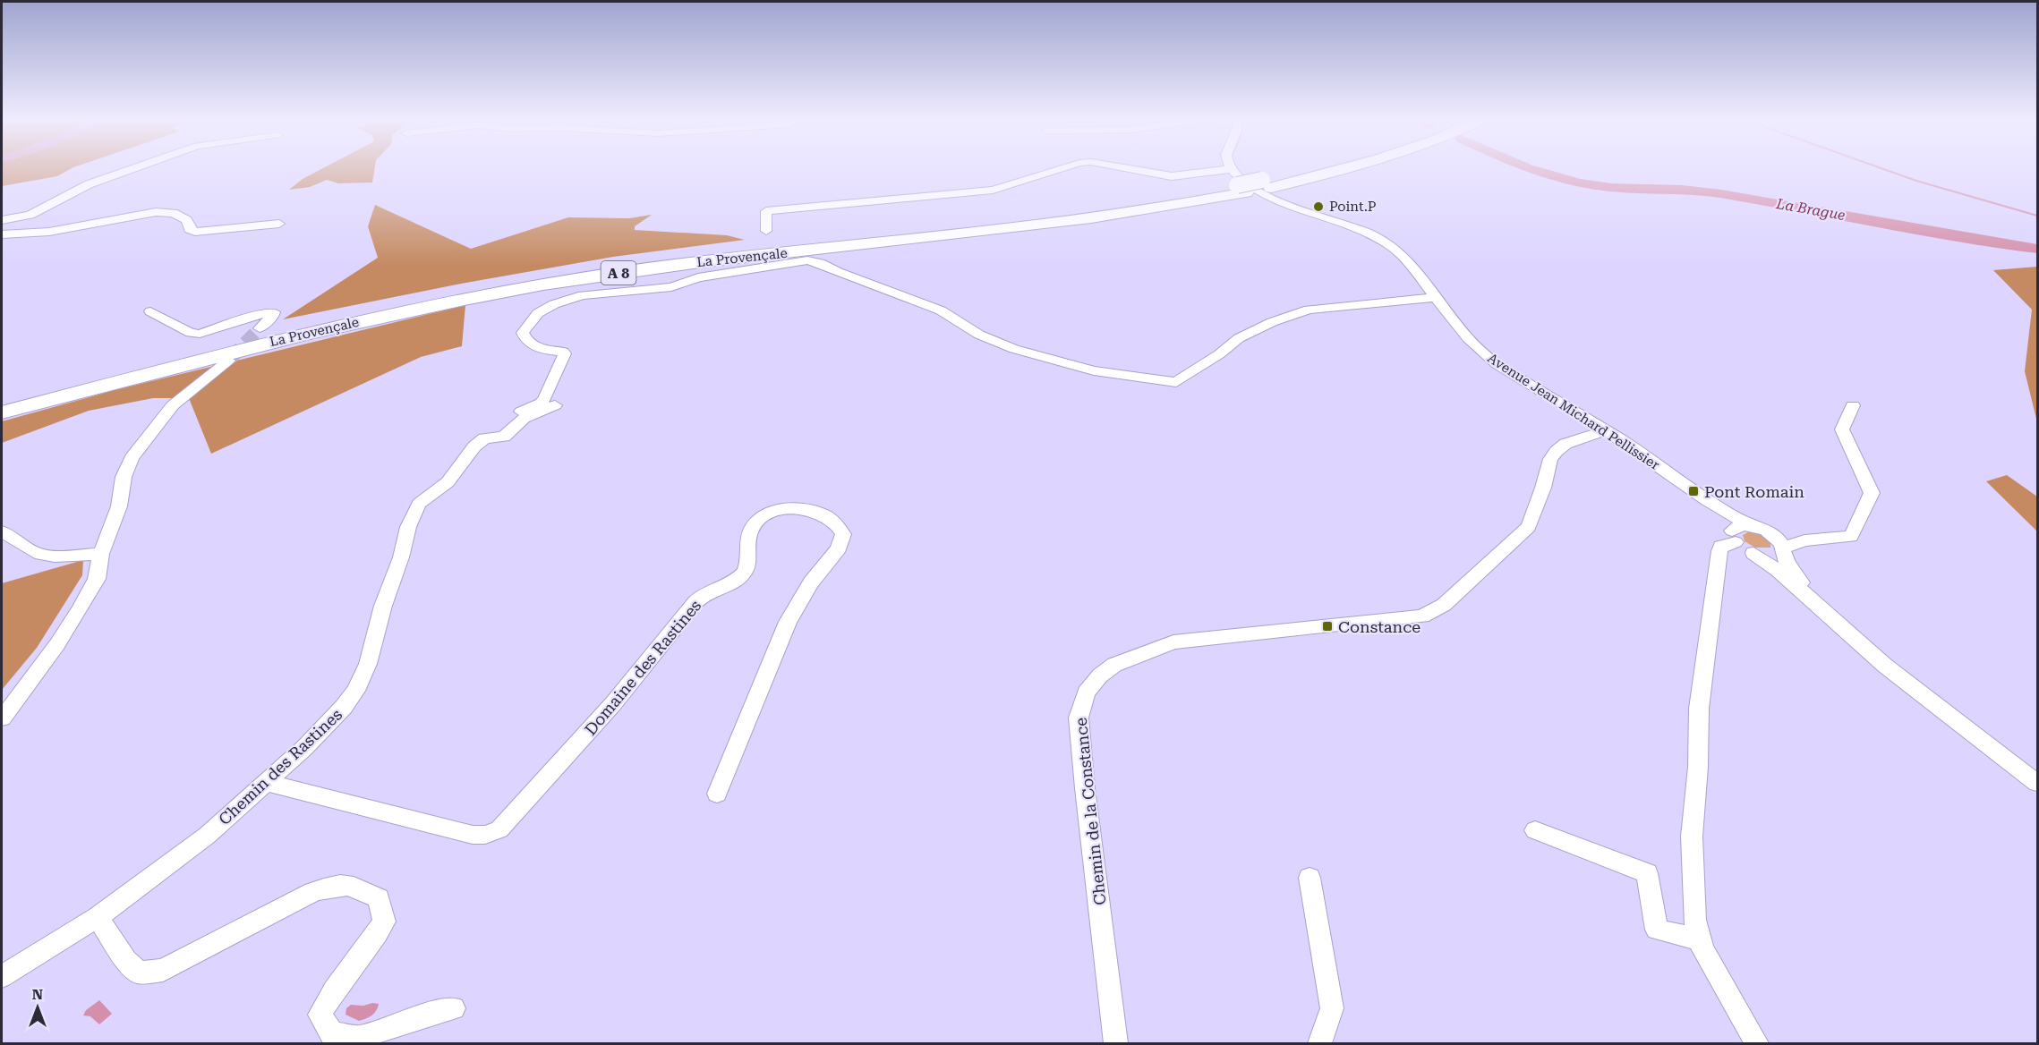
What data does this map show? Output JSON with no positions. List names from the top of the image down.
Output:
{
  "streets": {
    "highway": ["La Provençale", "A 8"],
    "street": [
      "Avenue Jean Michard Pellissier",
      "Domaine des Rastines",
      "Chemin des Rastines",
      "Chemin de la Constance"
    ]
  },
  "crossings": [
    ["La Provençale", "Avenue Jean Michard Pellissier"],
    ["Avenue Jean Michard Pellissier", "Chemin de la Constance"],
    ["Domaine des Rastines", "Chemin des Rastines"]
  ],
  "water": ["La Brague"],
  "places": {
    "other": ["Point.P"],
    "transit": ["Pont Romain", "Constance"]
  },
  "north": "top"
}
